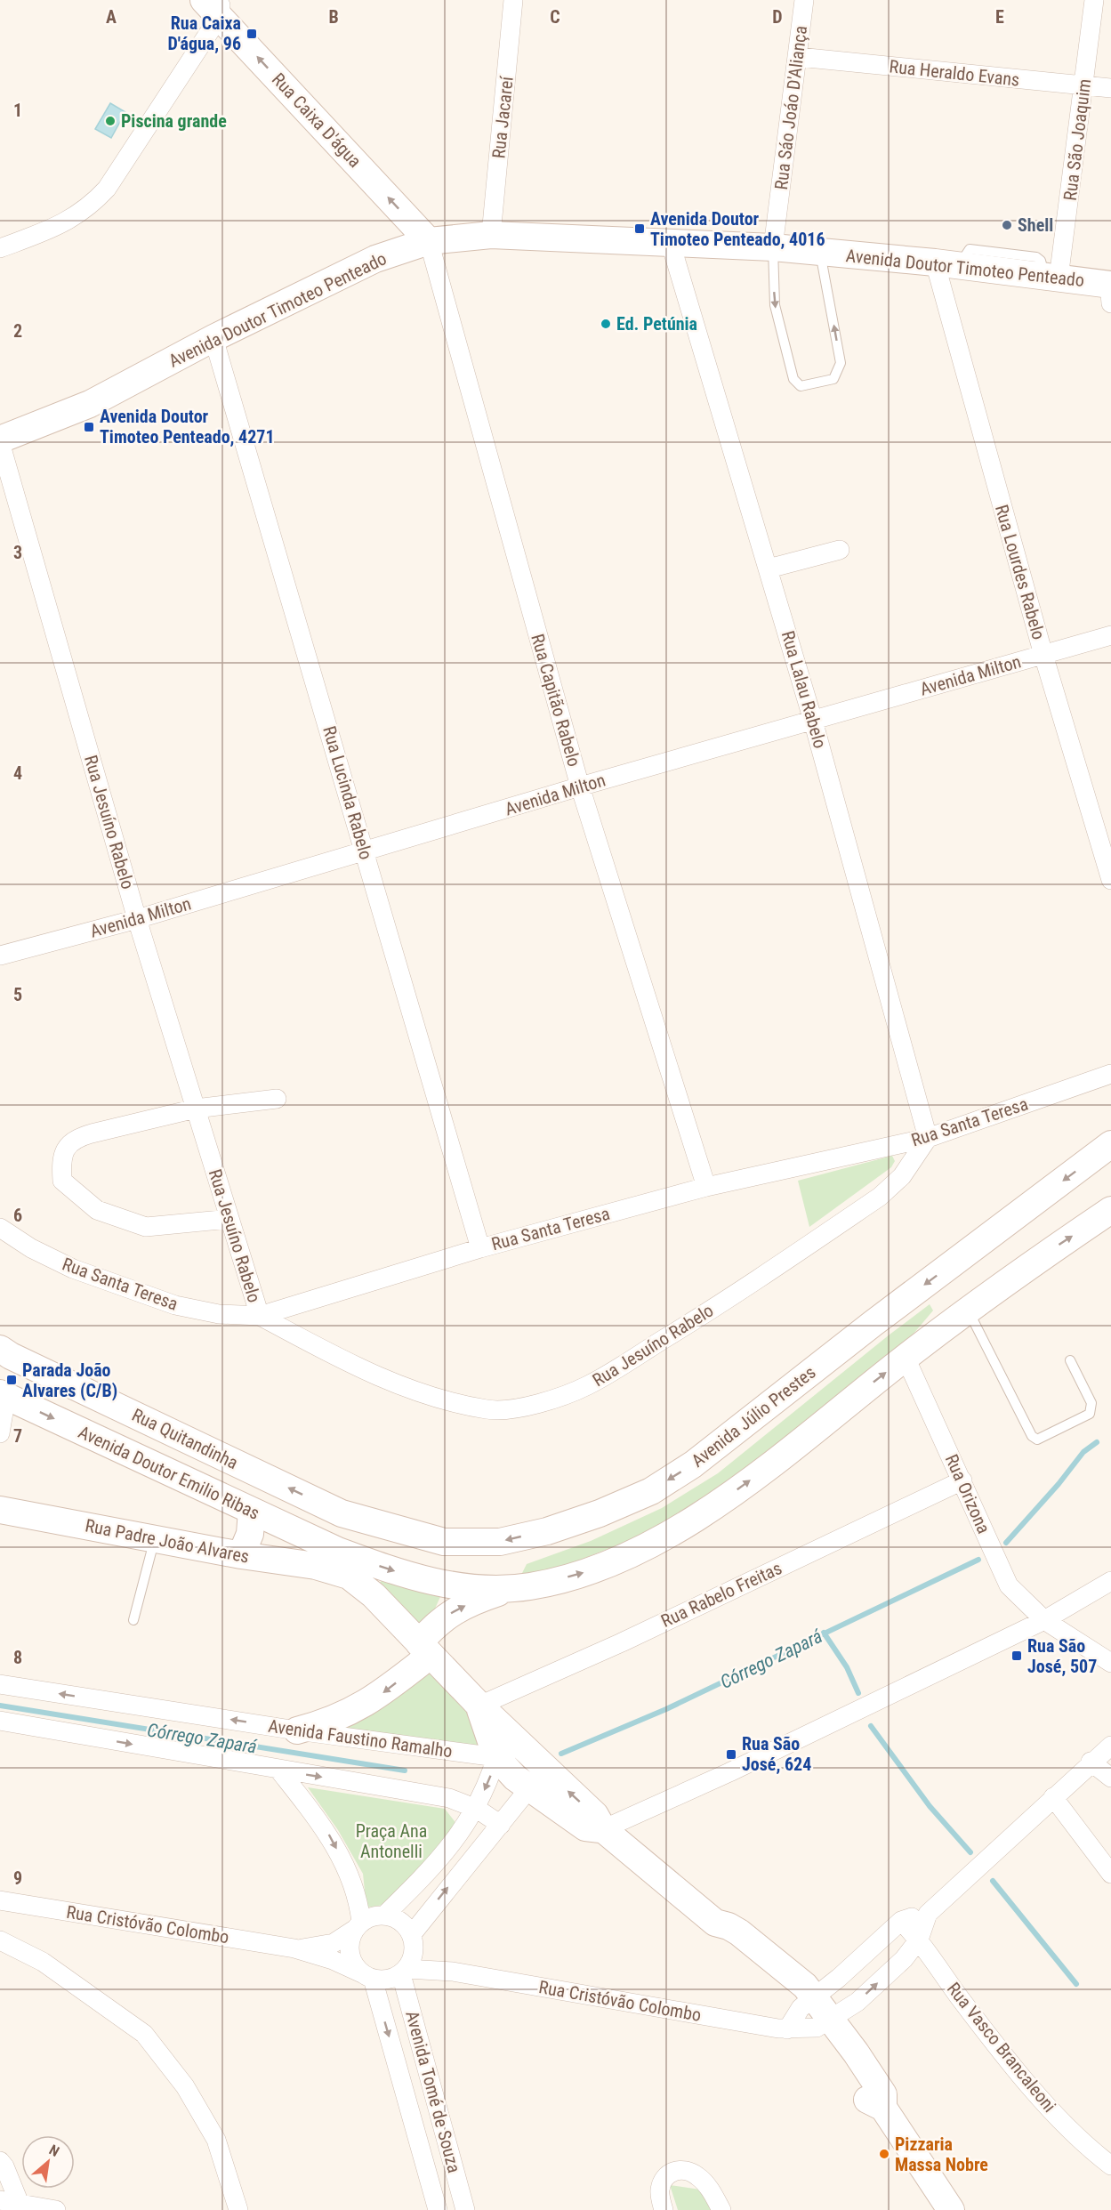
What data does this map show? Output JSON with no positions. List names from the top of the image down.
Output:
{
  "streets": {
    "main road": [
      "Rua Caixa D'água",
      "Avenida Doutor Timoteo Penteado",
      "Avenida Júlio Prestes",
      "Rua Quitandinha",
      "Avenida Doutor Emilio Ribas",
      "Rua Padre João Alvares"
    ],
    "street": [
      "Rua Heraldo Evans",
      "Rua Sáo Joáo D'Aliança",
      "Rua Jacareí",
      "Rua São Joaquim",
      "Rua Lourdes Rabelo",
      "Avenida Milton",
      "Rua Lalau Rabelo",
      "Rua Capitão Rabelo",
      "Rua Lucinda Rabelo",
      "Rua Jesuíno Rabelo",
      "Rua Santa Teresa",
      "Rua Orizona",
      "Rua Rabelo Freitas",
      "Avenida Faustino Ramalho",
      "Rua Cristóvão Colombo",
      "Rua Vasco Brancaleoni",
      "Avenida Tomé de Souza"
    ]
  },
  "crossings": [
    ["Rua Heraldo Evans", "Rua Sáo Joáo D'Aliança"],
    ["Rua Heraldo Evans", "Rua São Joaquim"],
    ["Rua Sáo Joáo D'Aliança", "Avenida Doutor Timoteo Penteado"],
    ["Rua Jacareí", "Avenida Doutor Timoteo Penteado"],
    ["Rua Caixa D'água", "Avenida Doutor Timoteo Penteado"],
    ["Rua Caixa D'água", "Rua Capitão Rabelo"],
    ["Rua São Joaquim", "Avenida Doutor Timoteo Penteado"],
    ["Avenida Doutor Timoteo Penteado", "Rua Lourdes Rabelo"],
    ["Avenida Doutor Timoteo Penteado", "Rua Lalau Rabelo"],
    ["Avenida Doutor Timoteo Penteado", "Rua Capitão Rabelo"],
    ["Avenida Doutor Timoteo Penteado", "Rua Lucinda Rabelo"],
    ["Avenida Doutor Timoteo Penteado", "Rua Jesuíno Rabelo"],
    ["Rua Lourdes Rabelo", "Avenida Milton"],
    ["Avenida Milton", "Rua Lalau Rabelo"],
    ["Avenida Milton", "Rua Capitão Rabelo"],
    ["Avenida Milton", "Rua Lucinda Rabelo"],
    ["Avenida Milton", "Rua Jesuíno Rabelo"],
    ["Rua Lalau Rabelo", "Rua Jesuíno Rabelo"],
    ["Rua Lalau Rabelo", "Rua Santa Teresa"],
    ["Rua Capitão Rabelo", "Rua Santa Teresa"],
    ["Rua Lucinda Rabelo", "Rua Santa Teresa"],
    ["Rua Jesuíno Rabelo", "Rua Santa Teresa"],
    ["Avenida Júlio Prestes", "Rua Quitandinha"],
    ["Avenida Doutor Emilio Ribas", "Rua Padre João Alvares"],
    ["Avenida Doutor Emilio Ribas", "Rua Rabelo Freitas"],
    ["Avenida Doutor Emilio Ribas", "Avenida Faustino Ramalho"],
    ["Avenida Doutor Emilio Ribas", "Rua Cristóvão Colombo"],
    ["Rua Orizona", "Rua Rabelo Freitas"],
    ["Rua Cristóvão Colombo", "Avenida Tomé de Souza"]
  ],
  "one_way": ["Rua Caixa D'água", "Rua Quitandinha"],
  "water": ["Córrego Zapará"],
  "parks": ["Praça Ana Antonelli"],
  "places": {
    "transit": [
      "Rua Caixa D'água, 96",
      "Avenida Doutor Timoteo Penteado, 4016",
      "Avenida Doutor Timoteo Penteado, 4271",
      "Parada João Alvares (C/B)",
      "Rua São José, 507",
      "Rua São José, 624"
    ],
    "other": [
      "Piscina grande",
      "Shell",
      "Ed. Petúnia",
      "Pizzaria Massa Nobre"
    ]
  },
  "north": "top right",
  "grid": {
    "columns": [
      "A",
      "B",
      "C",
      "D",
      "E"
    ],
    "rows": [
      "1",
      "2",
      "3",
      "4",
      "5",
      "6",
      "7",
      "8",
      "9"
    ]
  }
}
